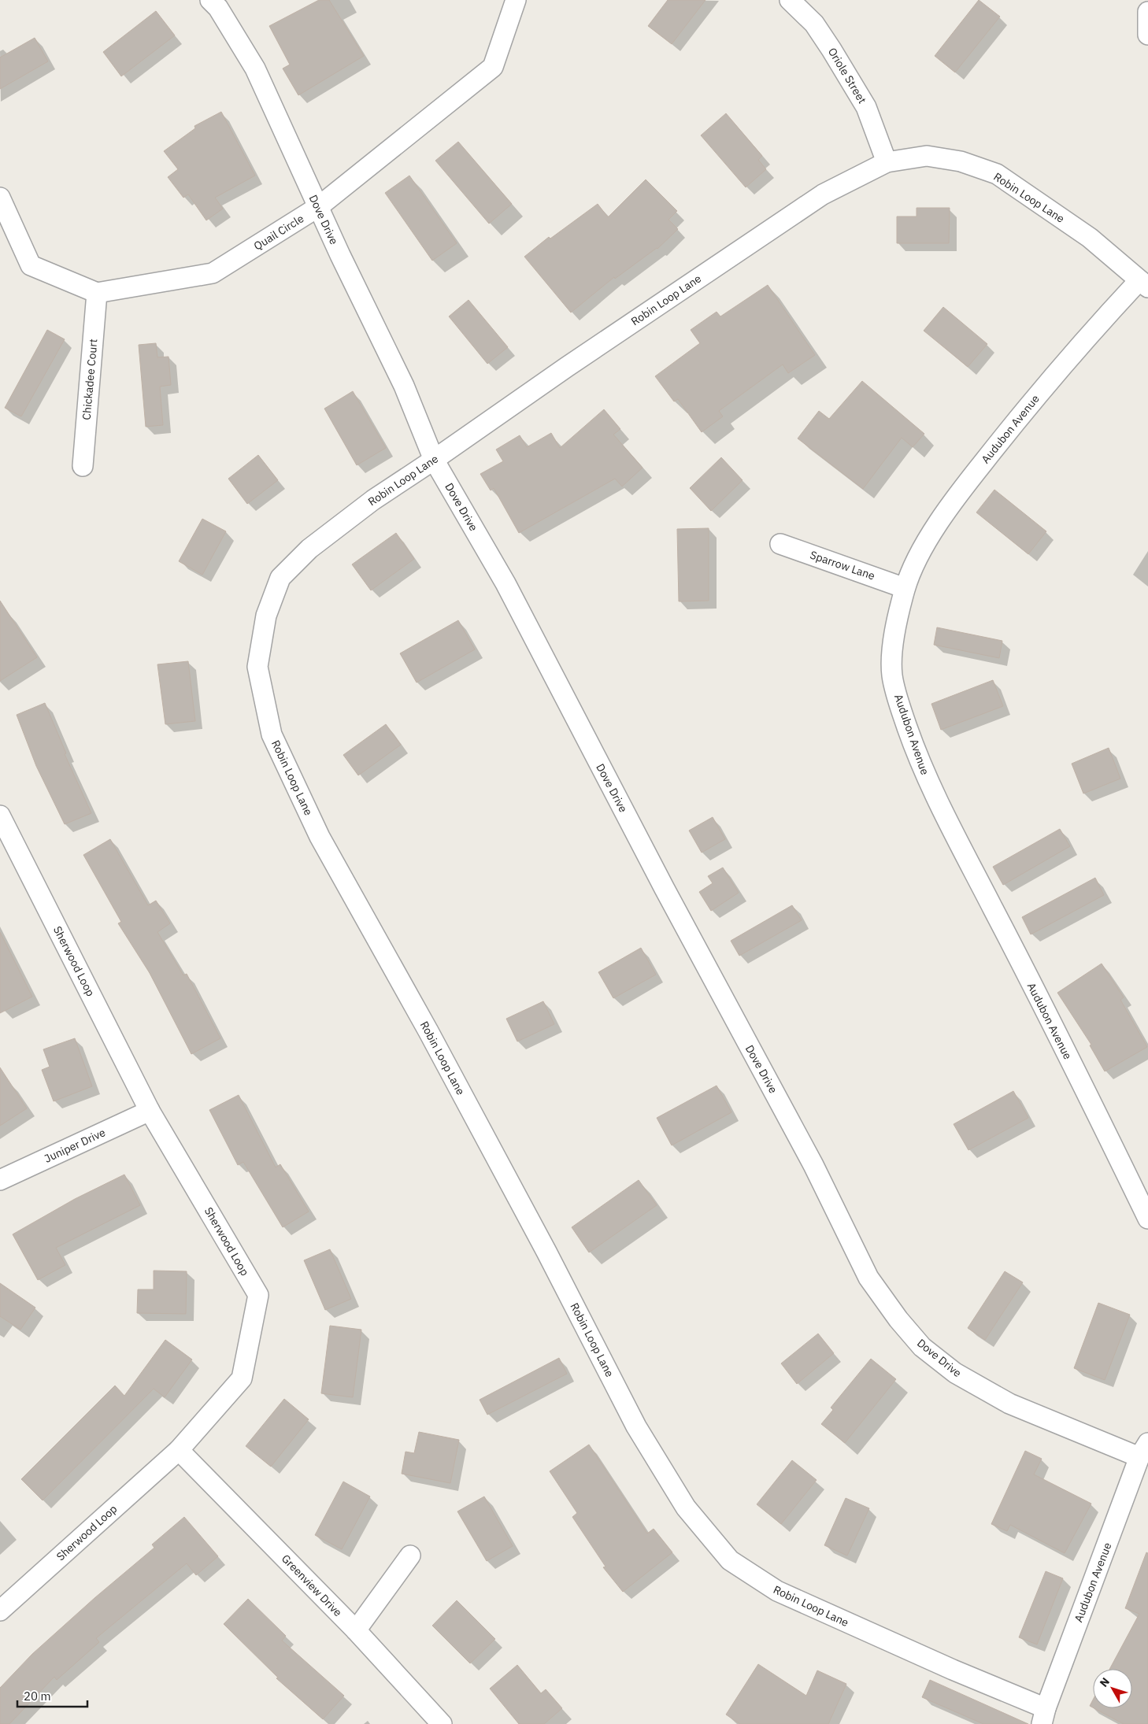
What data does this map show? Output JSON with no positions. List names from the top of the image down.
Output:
{
  "streets": {
    "street": [
      "Oriole Street",
      "Robin Loop Lane",
      "Dove Drive",
      "Quail Circle",
      "Chickadee Court",
      "Audubon Avenue",
      "Sparrow Lane",
      "Sherwood Loop",
      "Juniper Drive",
      "Greenview Drive"
    ]
  },
  "crossings": [
    ["Oriole Street", "Robin Loop Lane"],
    ["Robin Loop Lane", "Dove Drive"],
    ["Robin Loop Lane", "Audubon Avenue"],
    ["Dove Drive", "Quail Circle"],
    ["Dove Drive", "Audubon Avenue"],
    ["Quail Circle", "Chickadee Court"],
    ["Audubon Avenue", "Sparrow Lane"],
    ["Sherwood Loop", "Juniper Drive"],
    ["Sherwood Loop", "Greenview Drive"]
  ],
  "scale_bar": "20 m",
  "north": "top left"
}
